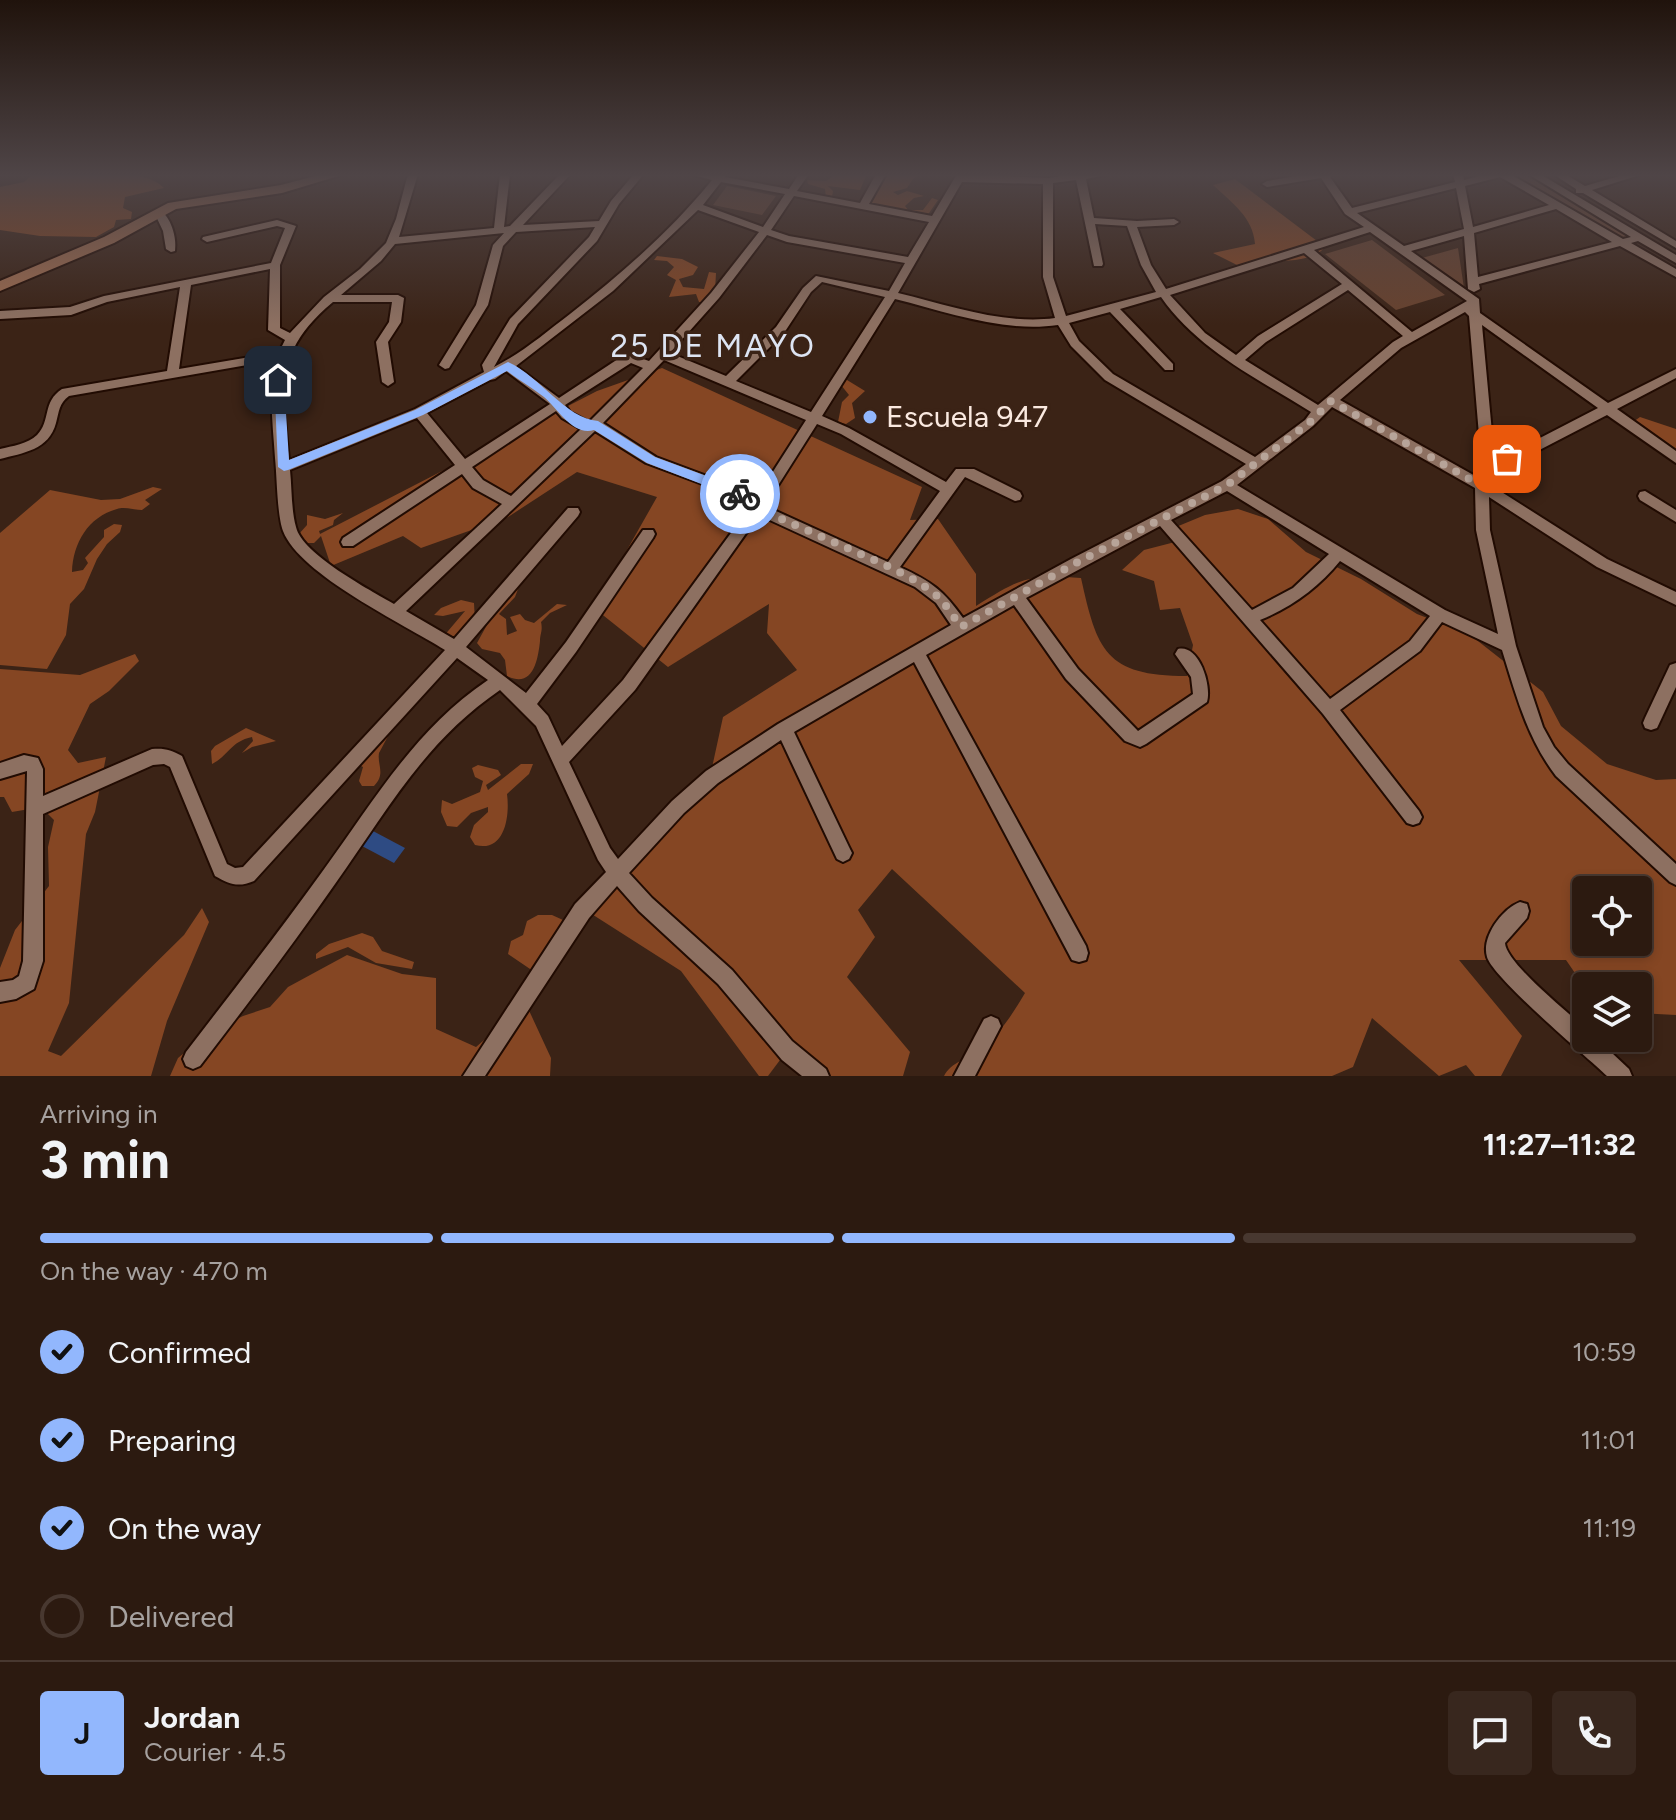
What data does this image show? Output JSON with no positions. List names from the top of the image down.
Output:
{
  "districts": ["25 DE MAYO"],
  "places": ["Escuela 947"],
  "page": {
    "heading": ["3 min", "Arriving in", "11:27–11:32"],
    "panel": ["Jordan", "Courier · 4.5"],
    "bar": "On the way · 470 m",
    "list": [
      ["Confirmed", "10:59"],
      ["Preparing", "11:01"],
      ["On the way", "11:19"],
      "Delivered"
    ],
    "round": "J"
  }
}
